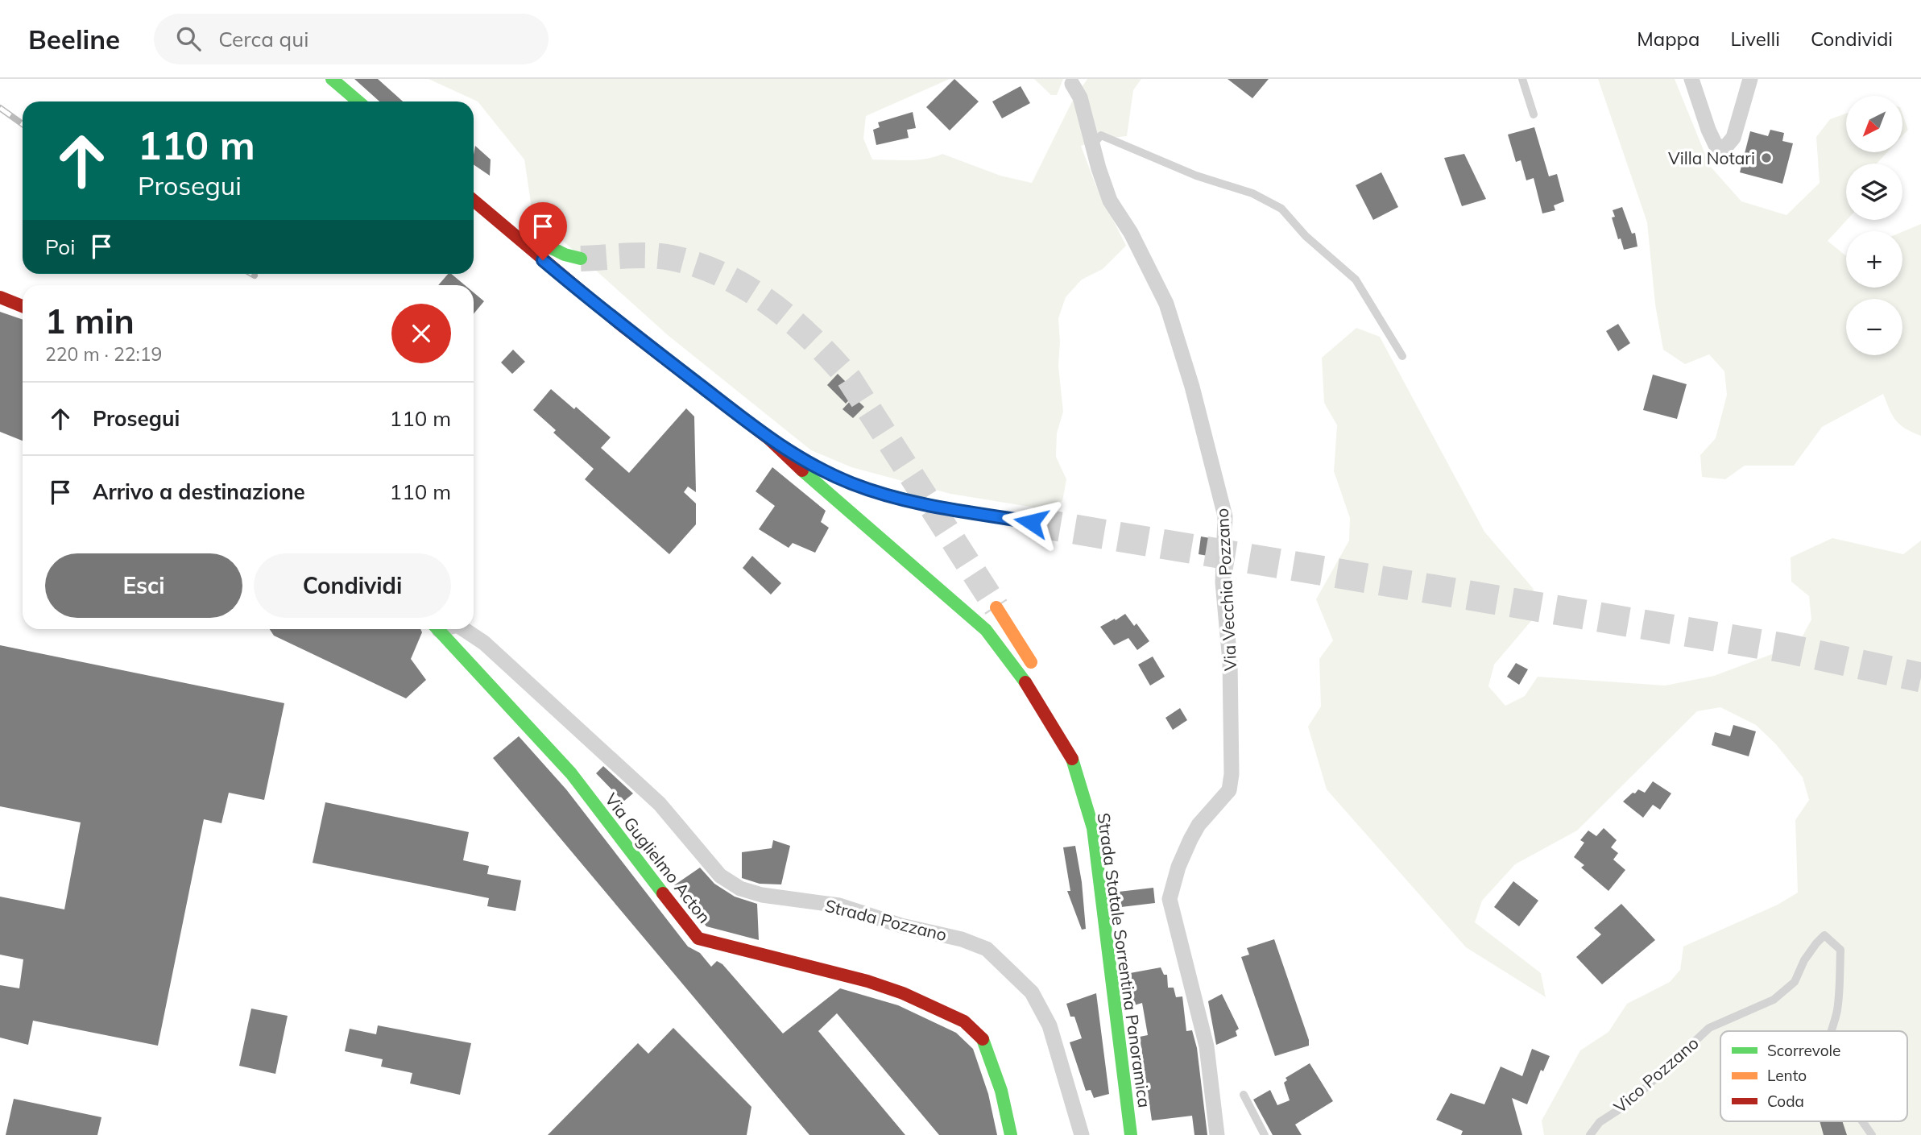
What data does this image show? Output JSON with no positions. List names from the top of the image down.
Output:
{
  "streets": {
    "main road": ["Via Guglielmo Acton", "Strada Statale Sorrentina Panoramica"],
    "street": ["Via Vecchia Pozzano", "Strada Pozzano"],
    "lane": ["Vico Pozzano"]
  },
  "places": ["Villa Notari"],
  "legend": ["Scorrevole", "Lento", "Coda"],
  "north": "bottom left",
  "page": {
    "header": "Beeline",
    "search": "Cerca qui",
    "nav": ["Mappa", "Livelli", "Condividi"],
    "map_buttons": ["+", "−"],
    "turn": ["110 m", "Prosegui"],
    "then": "Poi",
    "heading": ["1 min", "220 m · 22:19"],
    "list": [
      {
        "name": "Prosegui",
        "value": "110 m"
      },
      {
        "name": "Arrivo a destinazione",
        "value": "110 m"
      }
    ],
    "buttons": ["Esci", "Condividi"]
  }
}
